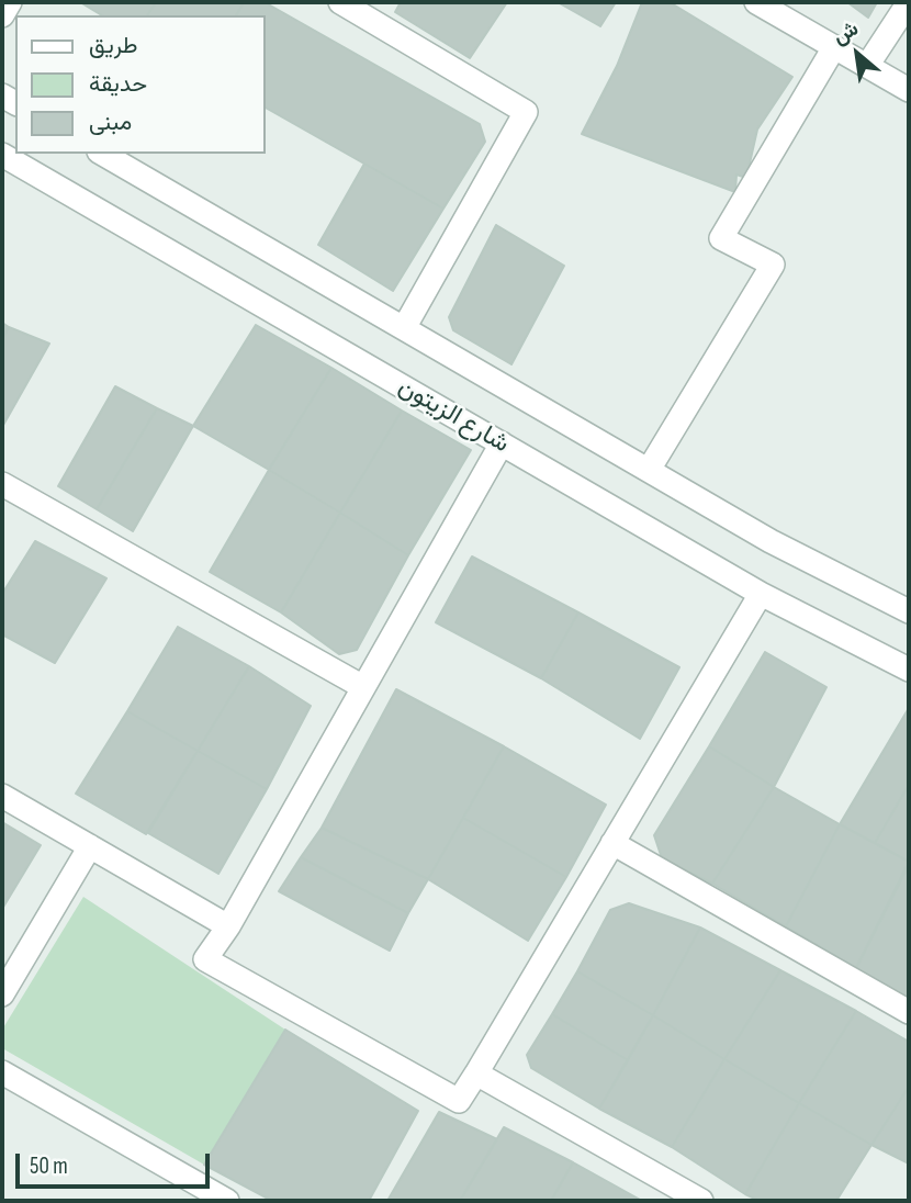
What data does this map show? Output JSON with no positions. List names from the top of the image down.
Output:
{
  "streets": {
    "street": ["شارع الزيتون"]
  },
  "legend": ["طريق", "حديقة", "مبنى"],
  "scale_bar": "50 m",
  "north": "top left"
}
